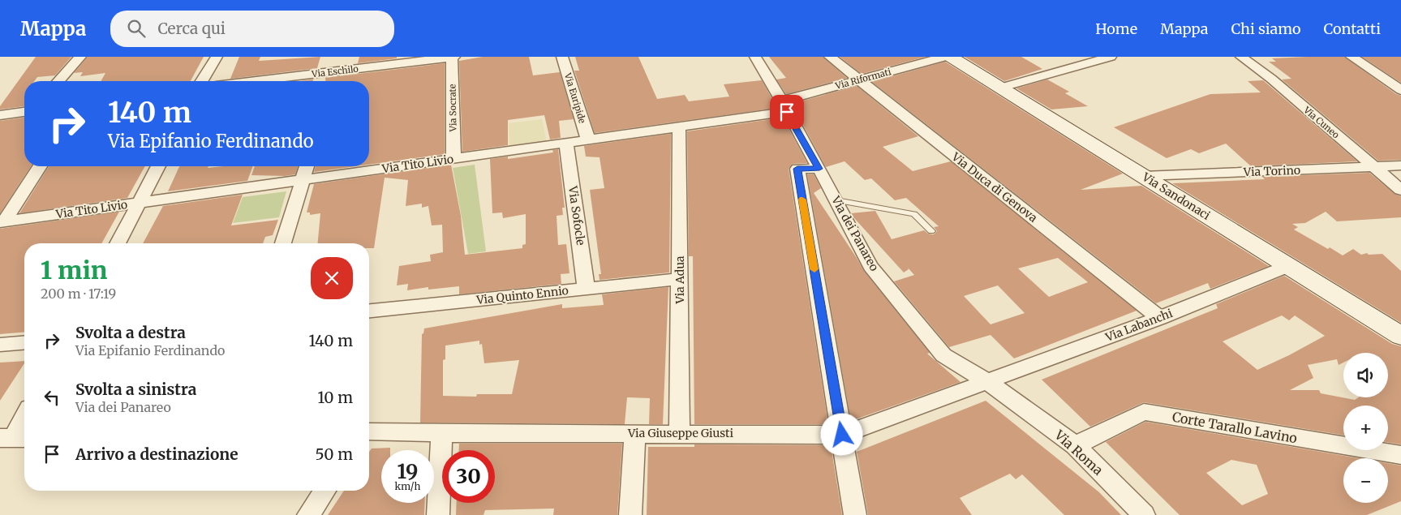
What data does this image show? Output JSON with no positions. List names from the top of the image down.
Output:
{
  "streets": {
    "main road": ["Via Sandonaci"],
    "street": [
      "Via Eschilo",
      "Via Riformati",
      "Via Euripide",
      "Via Socrate",
      "Via Cuneo",
      "Via Tito Livio",
      "Via Torino",
      "Via Duca di Genova",
      "Via Sofocle",
      "Via dei Panareo",
      "Via Adua",
      "Via Quinto Ennio",
      "Via Labanchi",
      "Corte Tarallo Lavino",
      "Via Giuseppe Giusti",
      "Via Roma"
    ]
  },
  "crossings": [
    ["Via Eschilo", "Via Socrate"],
    ["Via Riformati", "Via Tito Livio"],
    ["Via Riformati", "Via Duca di Genova"],
    ["Via Riformati", "Via dei Panareo"],
    ["Via Euripide", "Via Tito Livio"],
    ["Via Socrate", "Via Tito Livio"],
    ["Via Cuneo", "Via Torino"],
    ["Via Tito Livio", "Via Sofocle"],
    ["Via Tito Livio", "Via dei Panareo"],
    ["Via Tito Livio", "Via Adua"],
    ["Via Torino", "Via Sandonaci"],
    ["Via Duca di Genova", "Via Labanchi"],
    ["Via Sandonaci", "Via Labanchi"],
    ["Via Sofocle", "Via Quinto Ennio"],
    ["Via dei Panareo", "Via Labanchi"],
    ["Via dei Panareo", "Via Giuseppe Giusti"],
    ["Via dei Panareo", "Via Roma"],
    ["Via Adua", "Via Quinto Ennio"],
    ["Via Adua", "Via Giuseppe Giusti"],
    ["Via Labanchi", "Via Giuseppe Giusti"],
    ["Via Labanchi", "Via Roma"],
    ["Corte Tarallo Lavino", "Via Roma"],
    ["Via Giuseppe Giusti", "Via Roma"]
  ],
  "page": {
    "header": "Mappa",
    "search": "Cerca qui",
    "nav": [
      "Home",
      "Mappa",
      "Chi siamo",
      "Contatti"
    ],
    "turn": ["140 m", "Via Epifanio Ferdinando"],
    "heading": ["1 min", "200 m · 17:19"],
    "list": [
      {
        "name": "Svolta a destra",
        "note": "Via Epifanio Ferdinando",
        "value": "140 m"
      },
      {
        "name": "Svolta a sinistra",
        "note": "Via dei Panareo",
        "value": "10 m"
      },
      {
        "name": "Arrivo a destinazione",
        "value": "50 m"
      }
    ],
    "map_buttons": ["+", "−"],
    "speed": "19 km/h",
    "limit": "30"
  }
}
